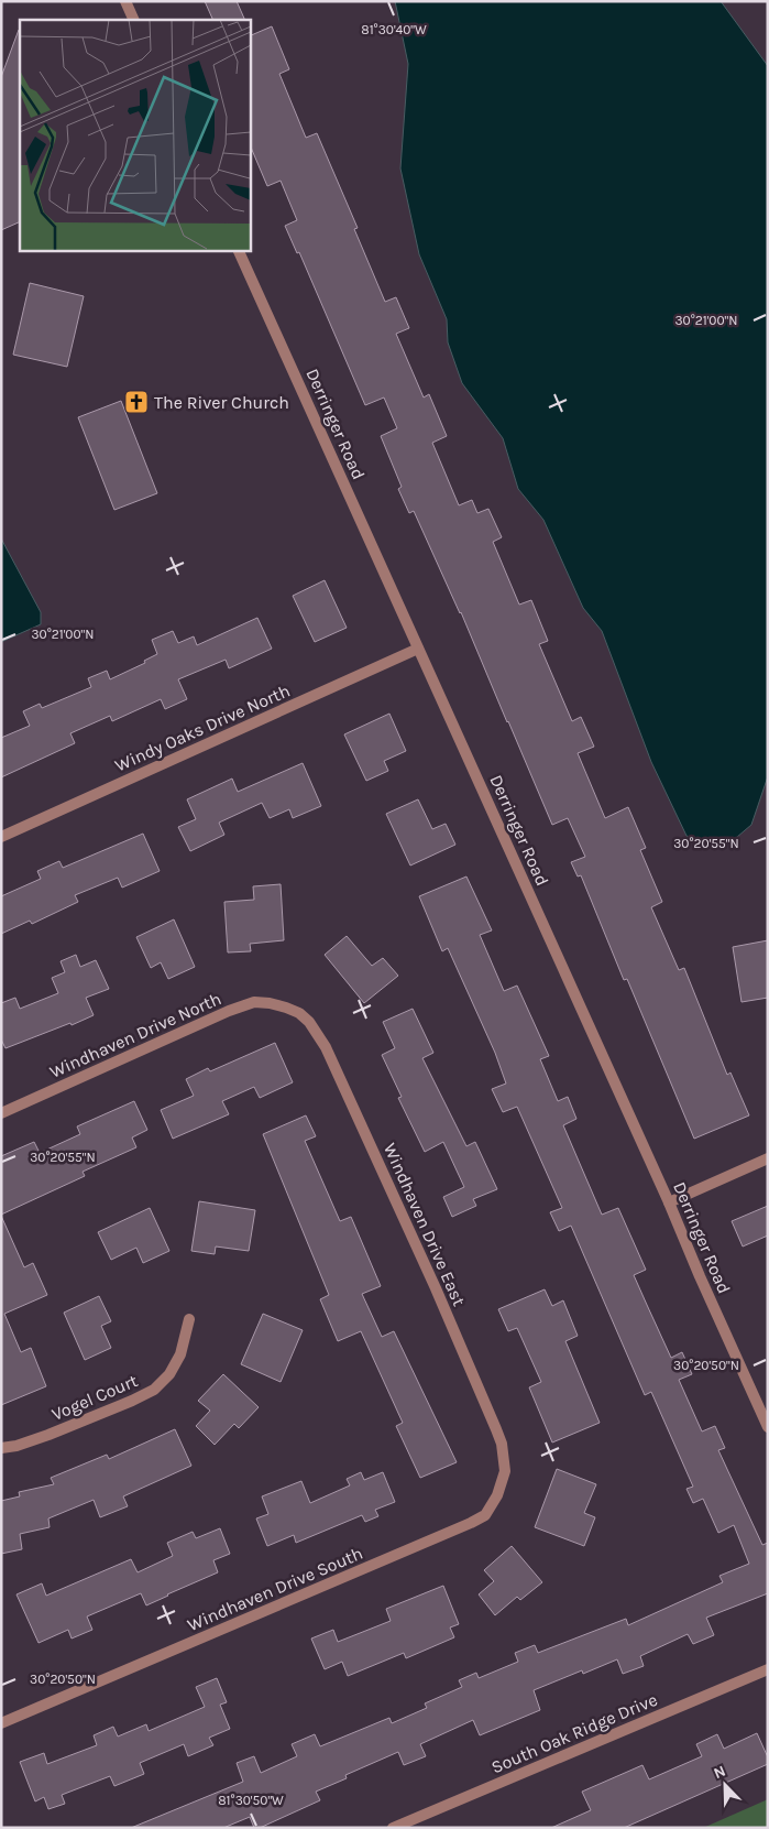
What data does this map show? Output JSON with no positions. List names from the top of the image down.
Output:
{
  "streets": {
    "street": [
      "Derringer Road",
      "Windy Oaks Drive North",
      "Windhaven Drive North",
      "Windhaven Drive East",
      "Vogel Court",
      "Windhaven Drive South",
      "South Oak Ridge Drive"
    ]
  },
  "crossings": [
    ["Derringer Road", "Windy Oaks Drive North"],
    ["Windhaven Drive North", "Windhaven Drive East"],
    ["Windhaven Drive East", "Windhaven Drive South"]
  ],
  "places": {
    "church": ["The River Church"]
  },
  "north": "top left",
  "coordinates": [
    "81°30'40\"W",
    "30°21'00\"N",
    "30°20'55\"N",
    "30°20'50\"N",
    "81°30'50\"W"
  ]
}
